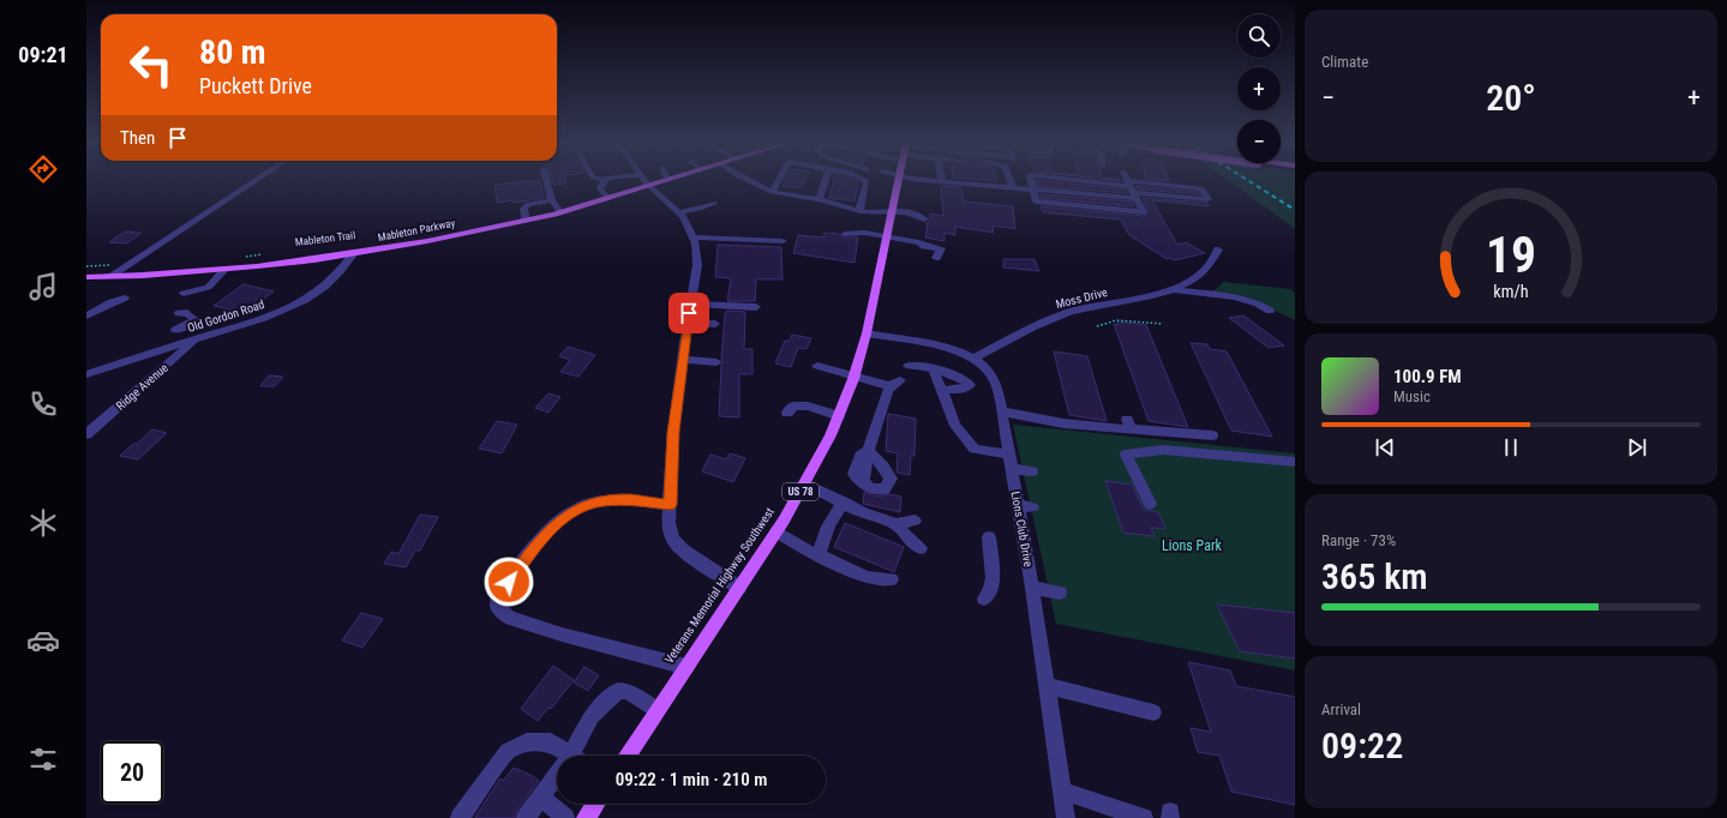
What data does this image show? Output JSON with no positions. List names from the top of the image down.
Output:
{
  "streets": {
    "main road": ["Mableton Parkway", "US 78", "Veterans Memorial Highway Southwest"],
    "street": [
      "Moss Drive",
      "Old Gordon Road",
      "Ridge Avenue",
      "Lions Club Drive"
    ]
  },
  "crossings": [
    ["Mableton Parkway", "Old Gordon Road"],
    ["Moss Drive", "Lions Club Drive"],
    ["Old Gordon Road", "Ridge Avenue"],
    ["Lions Club Drive", "Veterans Memorial Highway Southwest"]
  ],
  "parks": ["Lions Park"],
  "page": {
    "tabs": "09:21",
    "tile": [
      "Climate",
      ["Range · 73%", "365 km"],
      ["Arrival", "09:22"]
    ],
    "map_buttons": ["+", "−"],
    "turn": ["80 m", "Puckett Drive"],
    "heat": ["−", "20°", "+"],
    "then": "Then",
    "song": ["100.9 FM", "Music"],
    "limit": "20",
    "trip": "09:22 · 1 min · 210 m",
    "gauge": ["19", "km/h"]
  }
}
